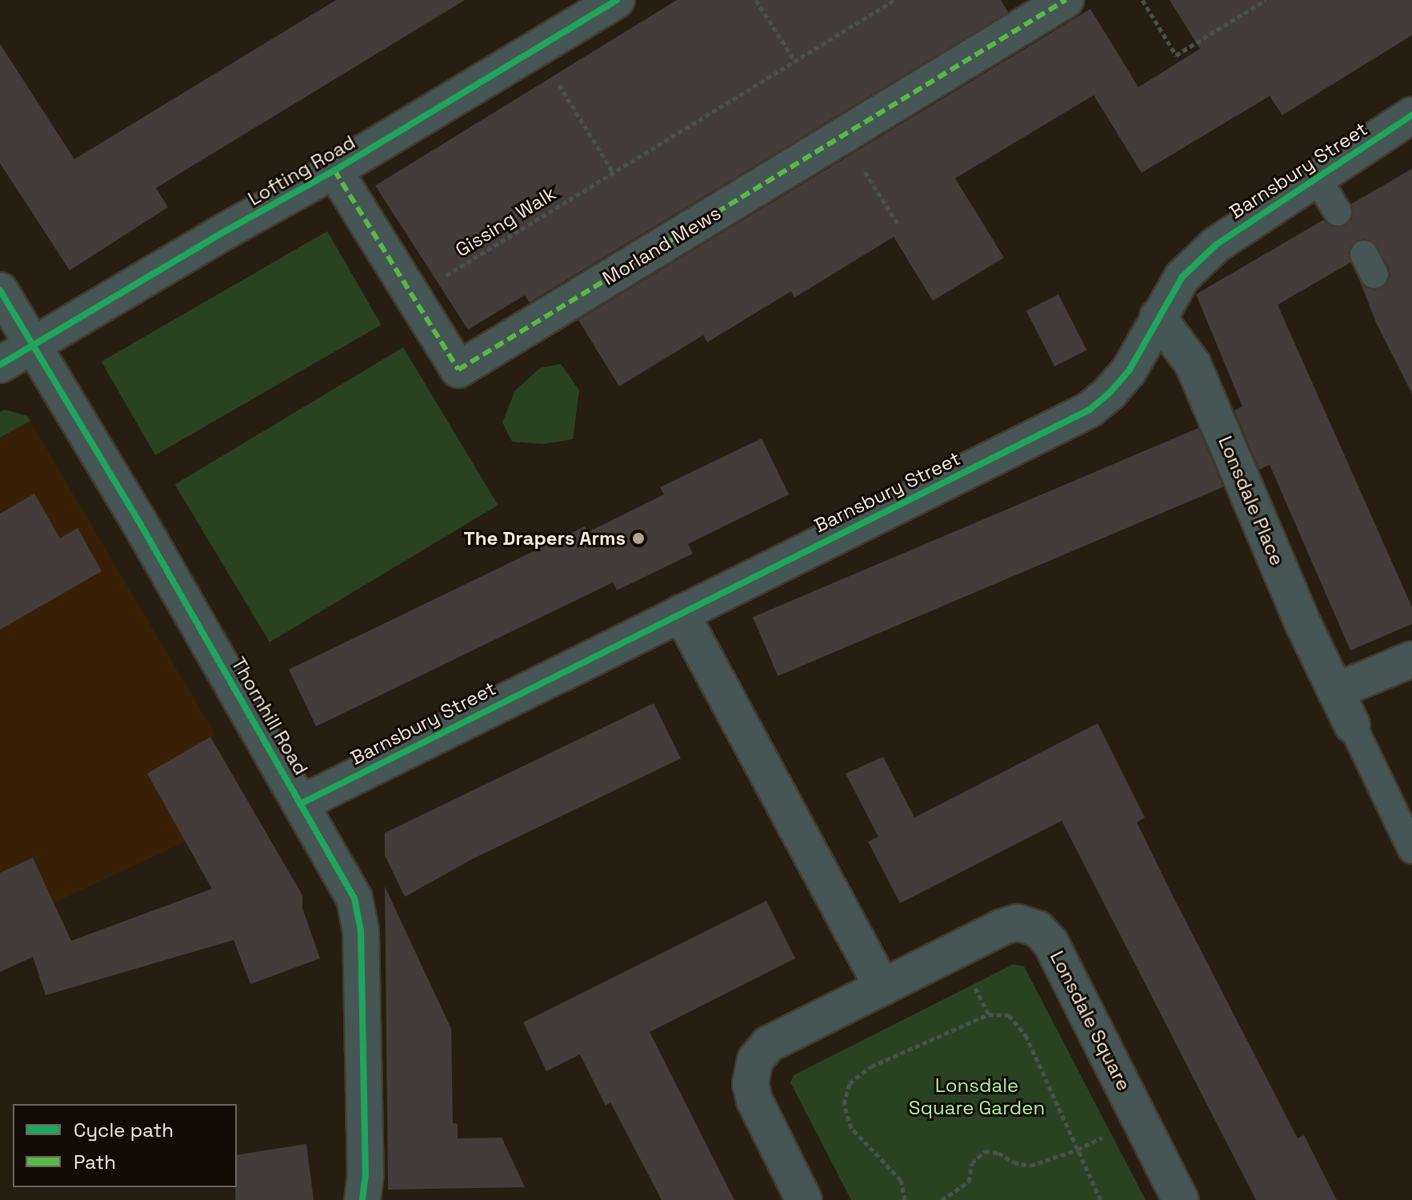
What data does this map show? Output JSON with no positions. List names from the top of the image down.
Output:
{
  "streets": {
    "street": [
      "Lofting Road",
      "Barnsbury Street",
      "Morland Mews",
      "Lonsdale Place",
      "Thornhill Road",
      "Lonsdale Square"
    ],
    "path": ["Gissing Walk"]
  },
  "crossings": [
    ["Lofting Road", "Morland Mews"],
    ["Lofting Road", "Thornhill Road"],
    ["Barnsbury Street", "Lonsdale Place"],
    ["Barnsbury Street", "Thornhill Road"],
    ["Gissing Walk", "Morland Mews"]
  ],
  "parks": ["Lonsdale Square Garden"],
  "places": ["The Drapers Arms"],
  "legend": ["Cycle path", "Path"]
}
